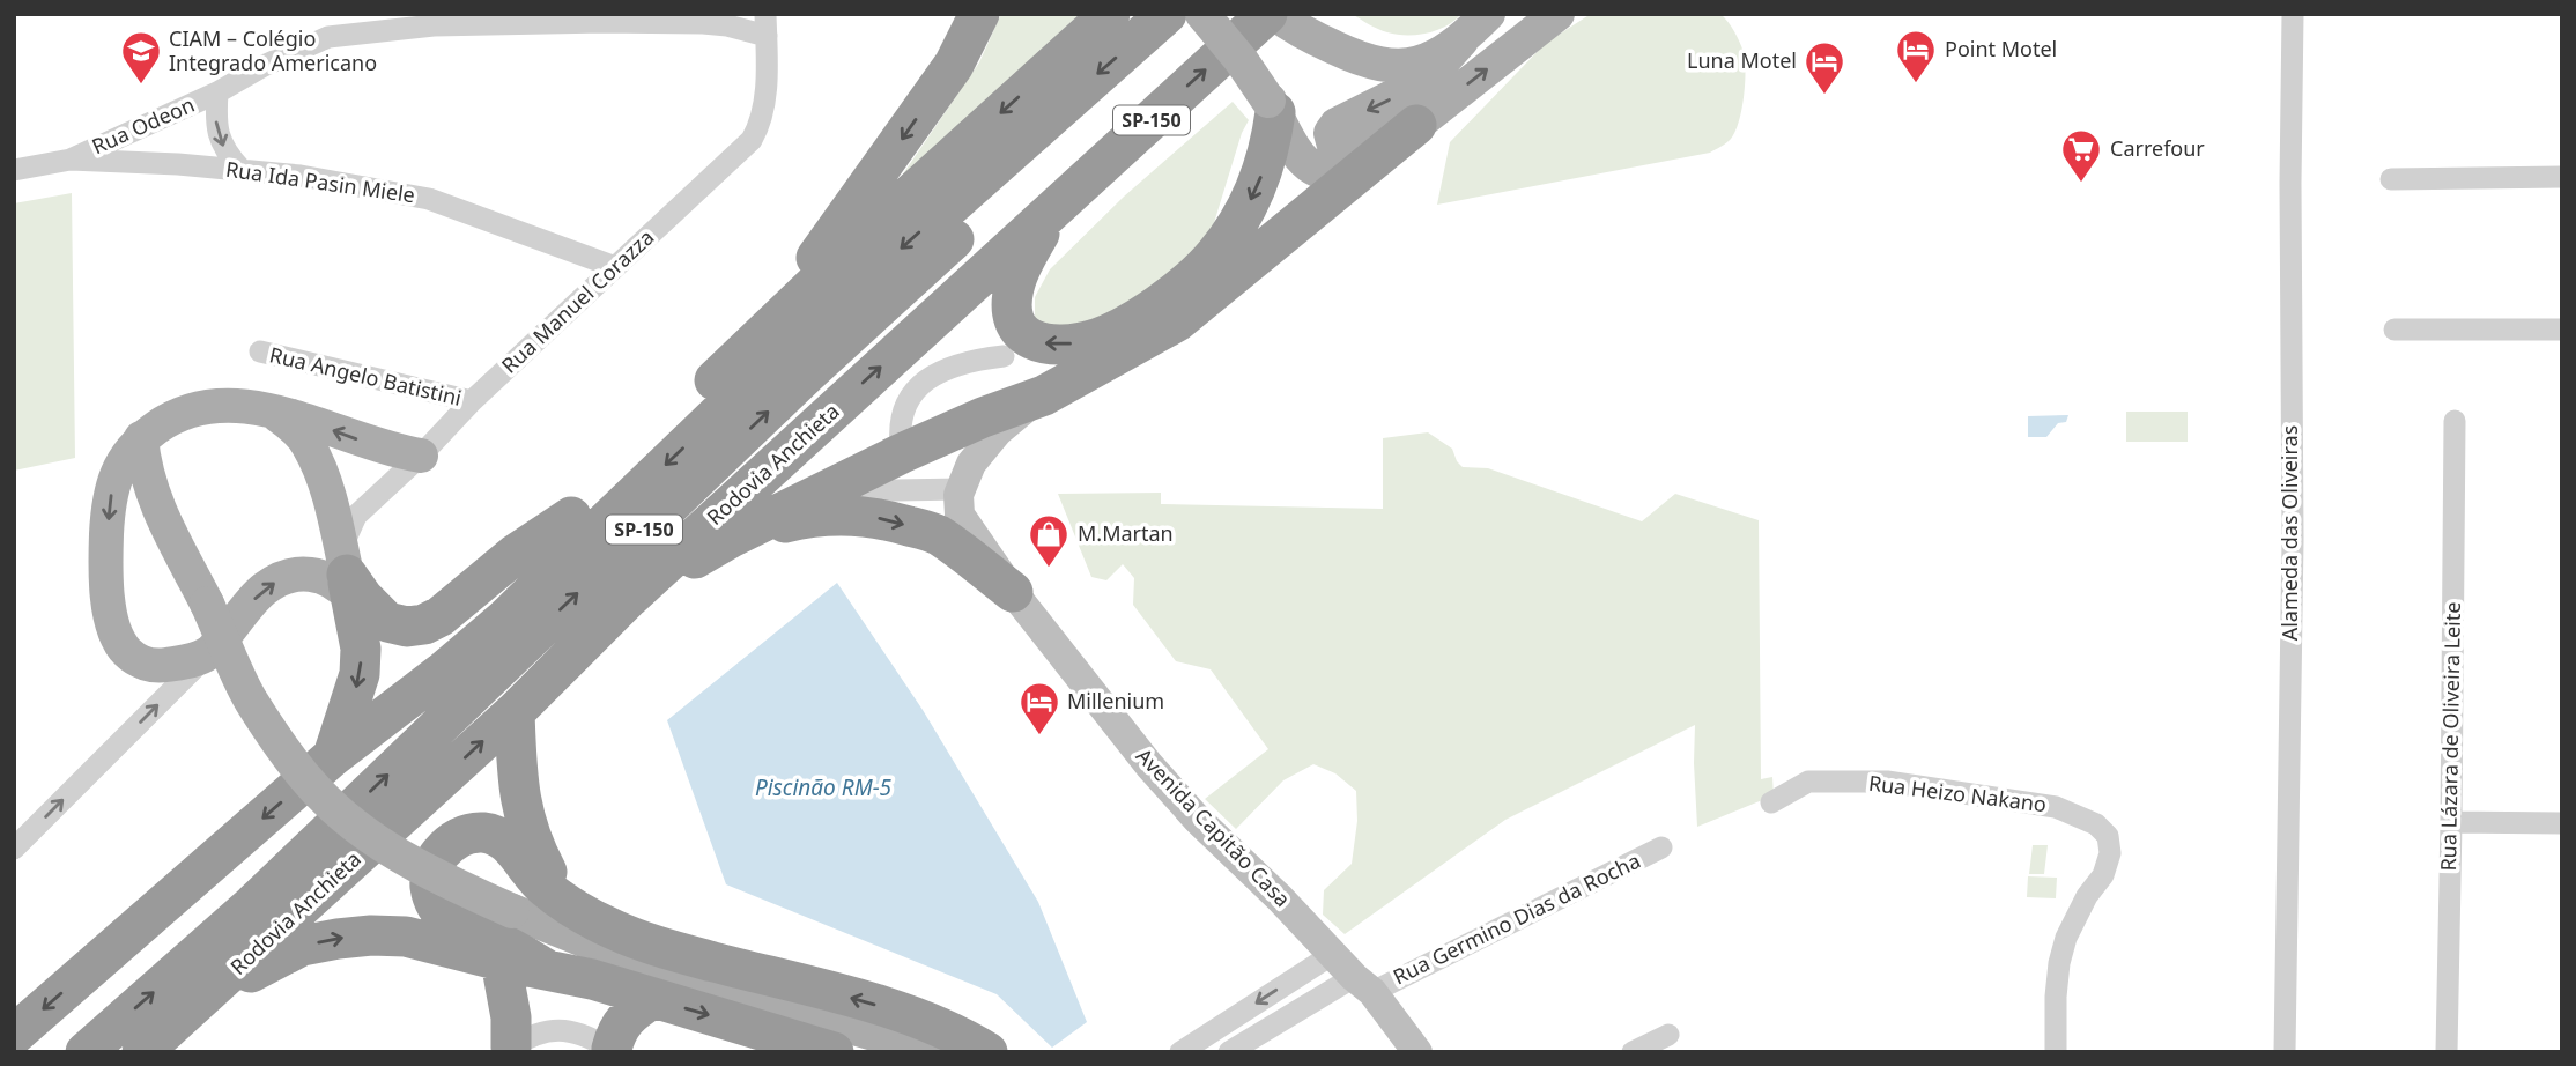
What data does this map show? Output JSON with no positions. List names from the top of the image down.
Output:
{
  "streets": {
    "highway": ["SP-150", "Rodovia Anchieta"],
    "main road": ["Avenida Capitão Casa"],
    "street": [
      "Rua Odeon",
      "Rua Ida Pasin Miele",
      "Rua Manuel Corazza",
      "Rua Angelo Batistini",
      "Alameda das Oliveiras",
      "Rua Lázara de Oliveira Leite",
      "Rua Heizo Nakano",
      "Rua Germino Dias da Rocha"
    ]
  },
  "crossings": [
    ["Rua Odeon", "Rua Ida Pasin Miele"],
    ["Rua Odeon", "Rua Manuel Corazza"],
    ["Rua Ida Pasin Miele", "Rua Manuel Corazza"],
    ["Rua Manuel Corazza", "Rua Angelo Batistini"],
    ["Avenida Capitão Casa", "Rua Germino Dias da Rocha"]
  ],
  "water": ["Piscinão RM-5"],
  "places": {
    "hotel": ["Point Motel", "Luna Motel", "Millenium"],
    "school or university": ["CIAM – Colégio Integrado Americano"],
    "supermarket": ["Carrefour"],
    "shop": ["M.Martan"]
  }
}
